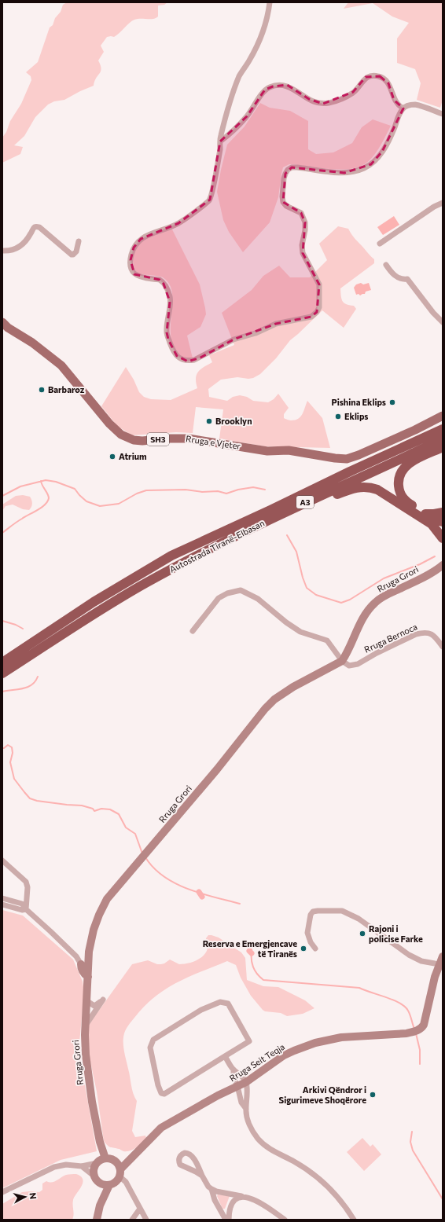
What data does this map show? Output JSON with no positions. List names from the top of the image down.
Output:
{
  "streets": {
    "highway": ["A3", "Autostrada Tiranë-Elbasan"],
    "main road": [
      "SH3",
      "Rruga e Vjeter",
      "Rruga Grori",
      "Rruga Seit Teqja"
    ],
    "street": ["Rruga Bernoca"]
  },
  "crossings": [
    ["Rruga Grori", "Rruga Bernoca"],
    ["Rruga Grori", "Rruga Seit Teqja"]
  ],
  "places": [
    "Barbaroz",
    "Pishina Eklips",
    "Eklips",
    "Brooklyn",
    "Atrium",
    "Rajoni i policise Farke",
    "Reserva e Emergjencave të Tiranës",
    "Arkivi Qëndror i Sigurimeve Shoqërore"
  ],
  "north": "right"
}
